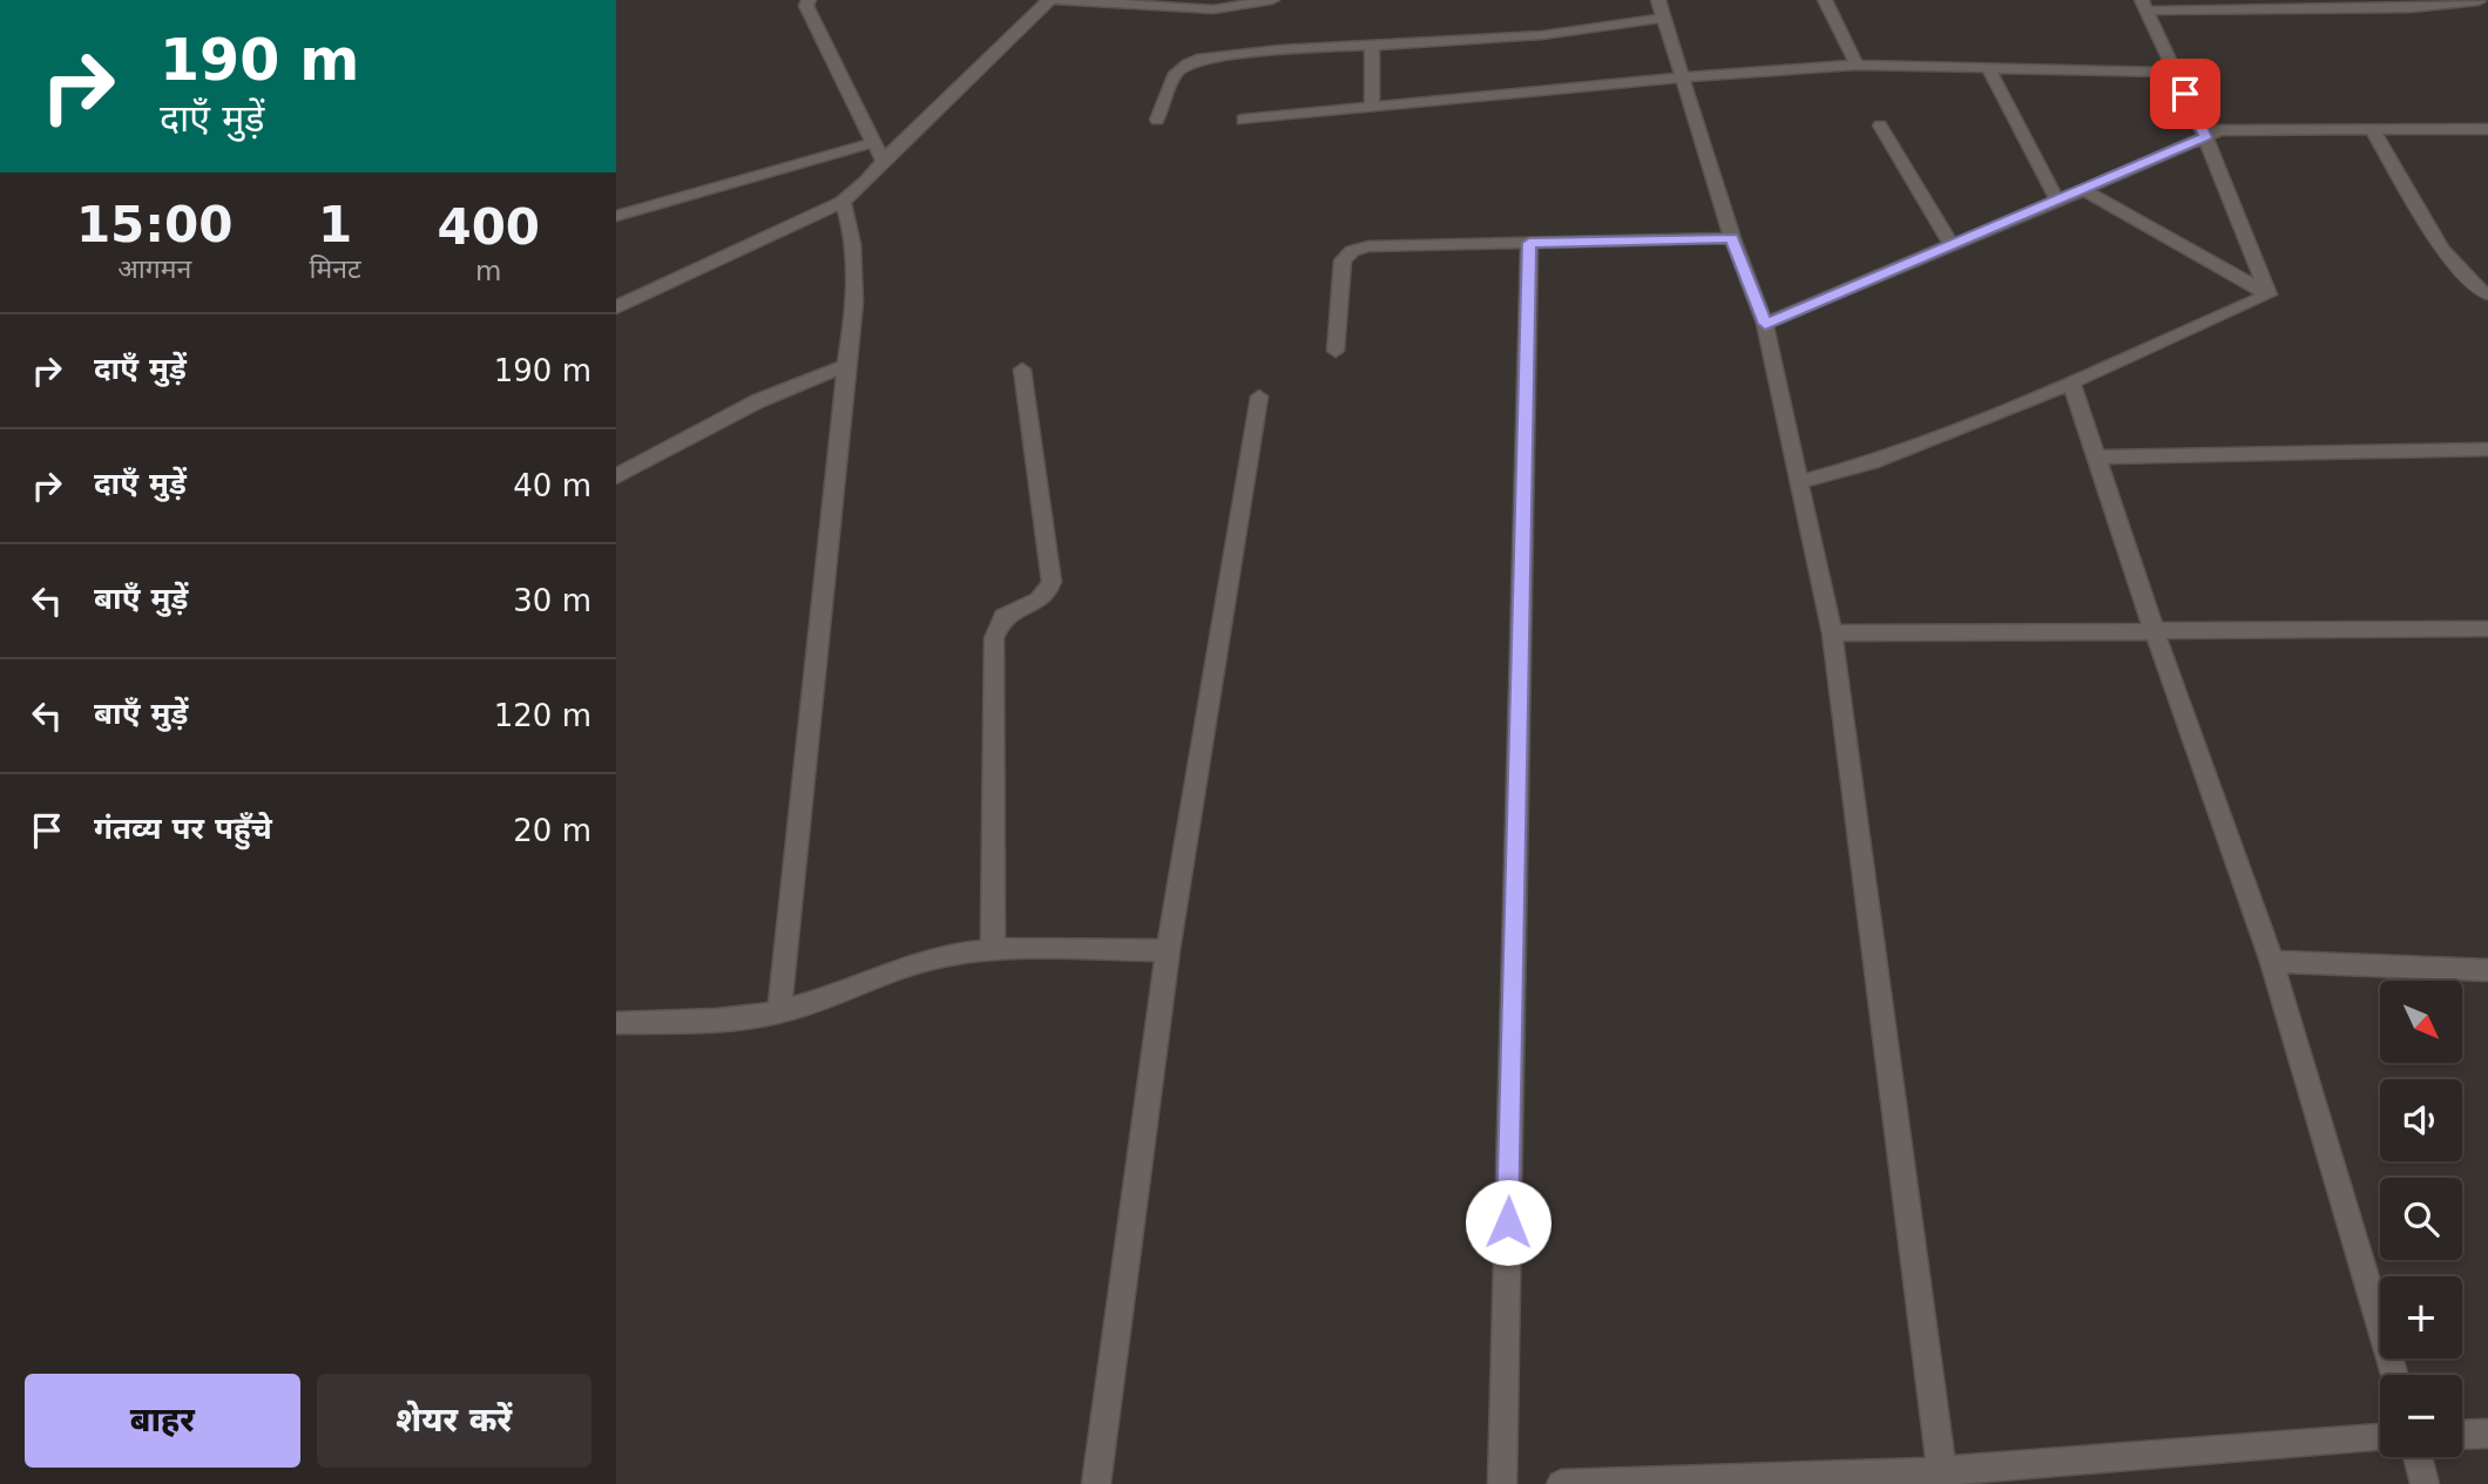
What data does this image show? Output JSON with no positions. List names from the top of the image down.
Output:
{
  "north": "bottom right",
  "page": {
    "turn": ["190 m", "दाएँ मुड़ें"],
    "eta": [
      "15:00",
      "आगमन",
      "1",
      "मिनट",
      "400",
      "m"
    ],
    "list": [
      {
        "name": "दाएँ मुड़ें",
        "value": "190 m"
      },
      {
        "name": "दाएँ मुड़ें",
        "value": "40 m"
      },
      {
        "name": "बाएँ मुड़ें",
        "value": "30 m"
      },
      {
        "name": "बाएँ मुड़ें",
        "value": "120 m"
      },
      {
        "name": "गंतव्य पर पहुँचे",
        "value": "20 m"
      }
    ],
    "map_buttons": ["+", "−"],
    "buttons": ["बाहर", "शेयर करें"]
  }
}
